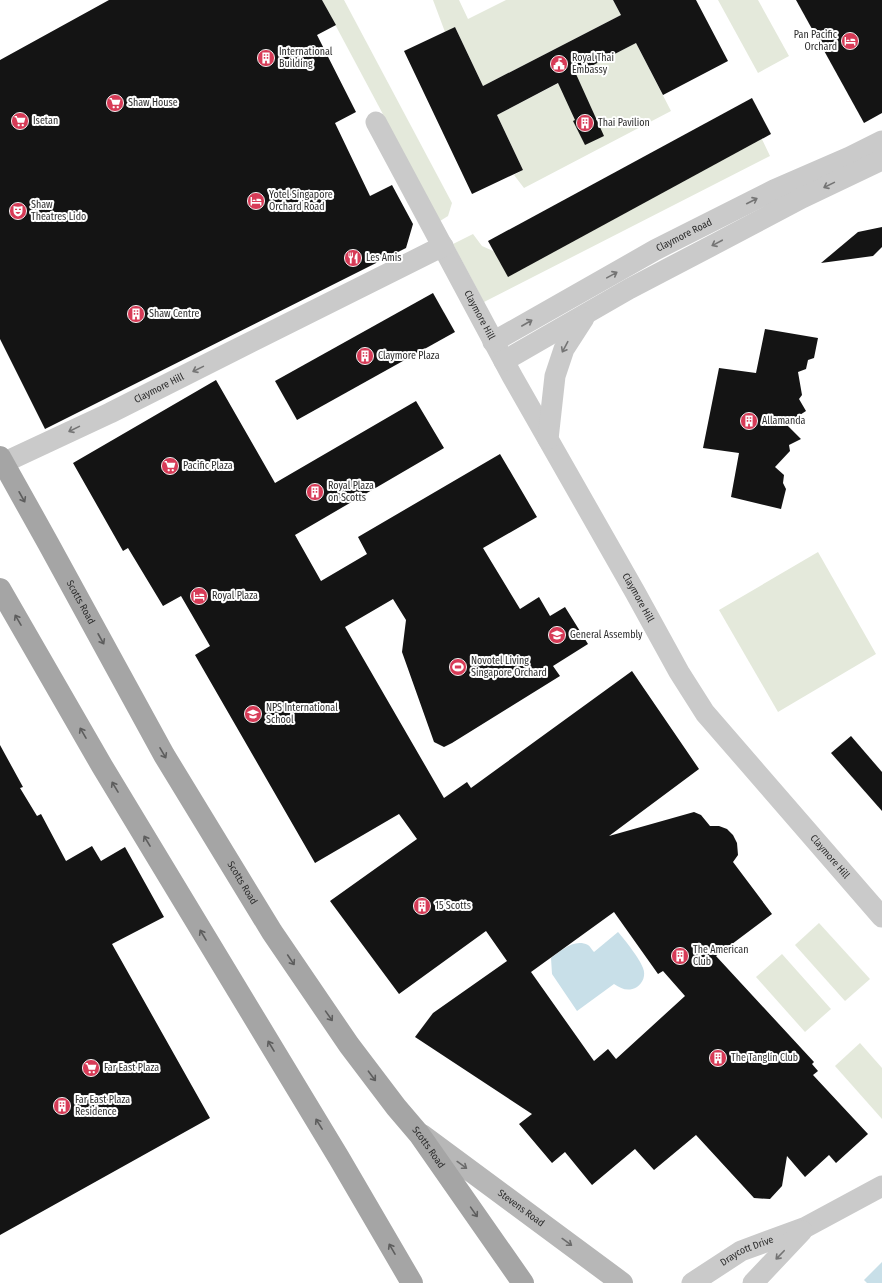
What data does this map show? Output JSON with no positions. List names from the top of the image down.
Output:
{
  "streets": {
    "main road": ["Scotts Road", "Stevens Road"],
    "street": ["Claymore Road", "Claymore Hill", "Draycott Drive"]
  },
  "crossings": [
    ["Claymore Road", "Claymore Hill"],
    ["Claymore Hill", "Scotts Road"],
    ["Scotts Road", "Stevens Road"]
  ],
  "places": {
    "hotel": ["Pan Pacific Orchard", "Yotel Singapore Orchard Road", "Royal Plaza"],
    "building": [
      "International Building",
      "Thai Pavilion",
      "Shaw Centre",
      "Claymore Plaza",
      "Allamanda",
      "Royal Plaza on Scotts",
      "15 Scotts",
      "The American Club",
      "The Tanglin Club",
      "Far East Plaza Residence"
    ],
    "public building": ["Royal Thai Embassy"],
    "supermarket": [
      "Shaw House",
      "Isetan",
      "Pacific Plaza",
      "Far East Plaza"
    ],
    "theatre": ["Shaw Theatres Lido"],
    "restaurant": ["Les Amis"],
    "school or university": ["General Assembly", "NPS International School"],
    "sports": ["Novotel Living Singapore Orchard"]
  }
}
